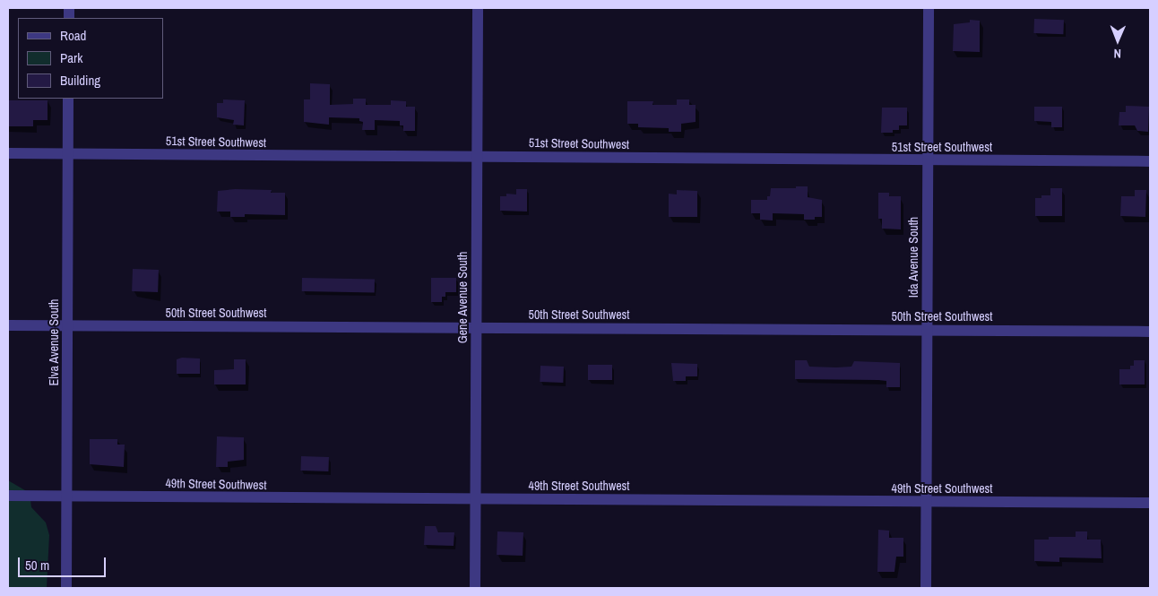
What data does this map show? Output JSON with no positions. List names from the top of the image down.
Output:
{
  "streets": {
    "street": [
      "51st Street Southwest",
      "Ida Avenue South",
      "Gene Avenue South",
      "50th Street Southwest",
      "Elva Avenue South",
      "49th Street Southwest"
    ]
  },
  "crossings": [
    ["51st Street Southwest", "Ida Avenue South"],
    ["51st Street Southwest", "Gene Avenue South"],
    ["51st Street Southwest", "Elva Avenue South"],
    ["Ida Avenue South", "50th Street Southwest"],
    ["Ida Avenue South", "49th Street Southwest"],
    ["Gene Avenue South", "50th Street Southwest"],
    ["Gene Avenue South", "49th Street Southwest"],
    ["50th Street Southwest", "Elva Avenue South"],
    ["Elva Avenue South", "49th Street Southwest"]
  ],
  "legend": ["Road", "Park", "Building"],
  "scale_bar": "50 m",
  "north": "bottom"
}
